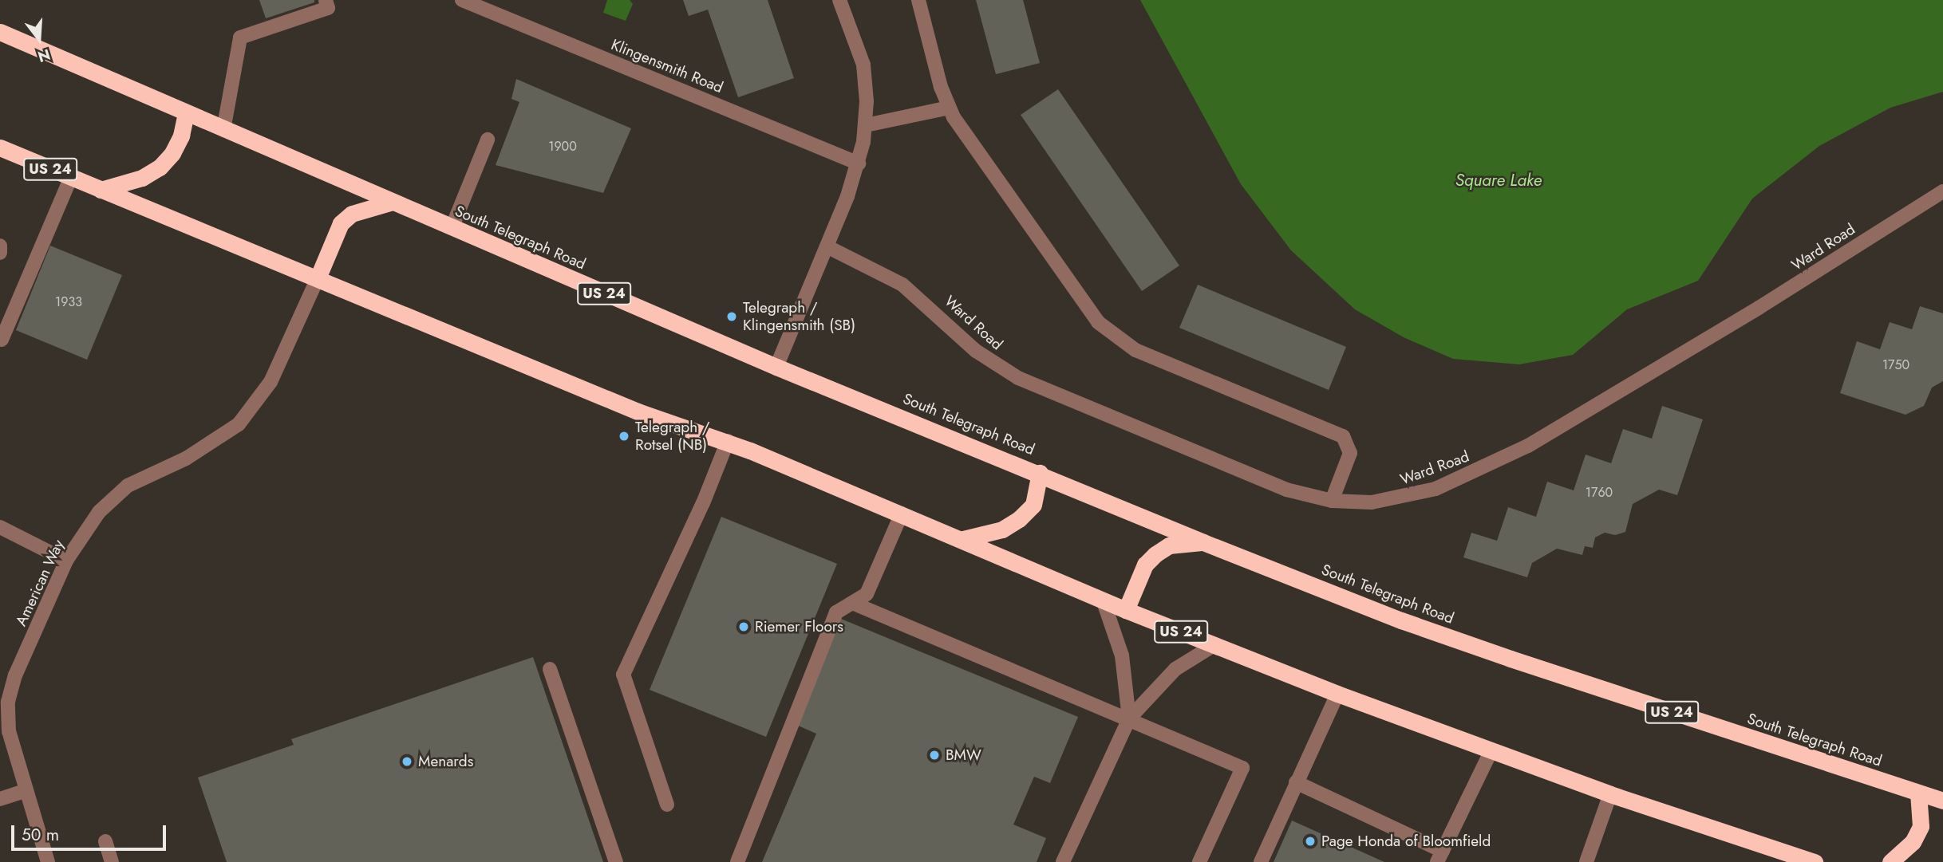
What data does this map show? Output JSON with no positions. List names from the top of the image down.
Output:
{
  "streets": {
    "highway": ["US 24", "South Telegraph Road"],
    "street": ["Klingensmith Road", "Ward Road", "American Way"]
  },
  "crossings": [
    ["US 24", "American Way"]
  ],
  "water": ["Square Lake"],
  "places": [
    "Telegraph / Klingensmith (SB)",
    "Telegraph / Rotsel (NB)",
    "Riemer Floors",
    "BMW",
    "Menards",
    "Page Honda of Bloomfield"
  ],
  "house_numbers": [
    "1900",
    "1933",
    "1750",
    "1760"
  ],
  "scale_bar": "50 m",
  "north": "bottom"
}
